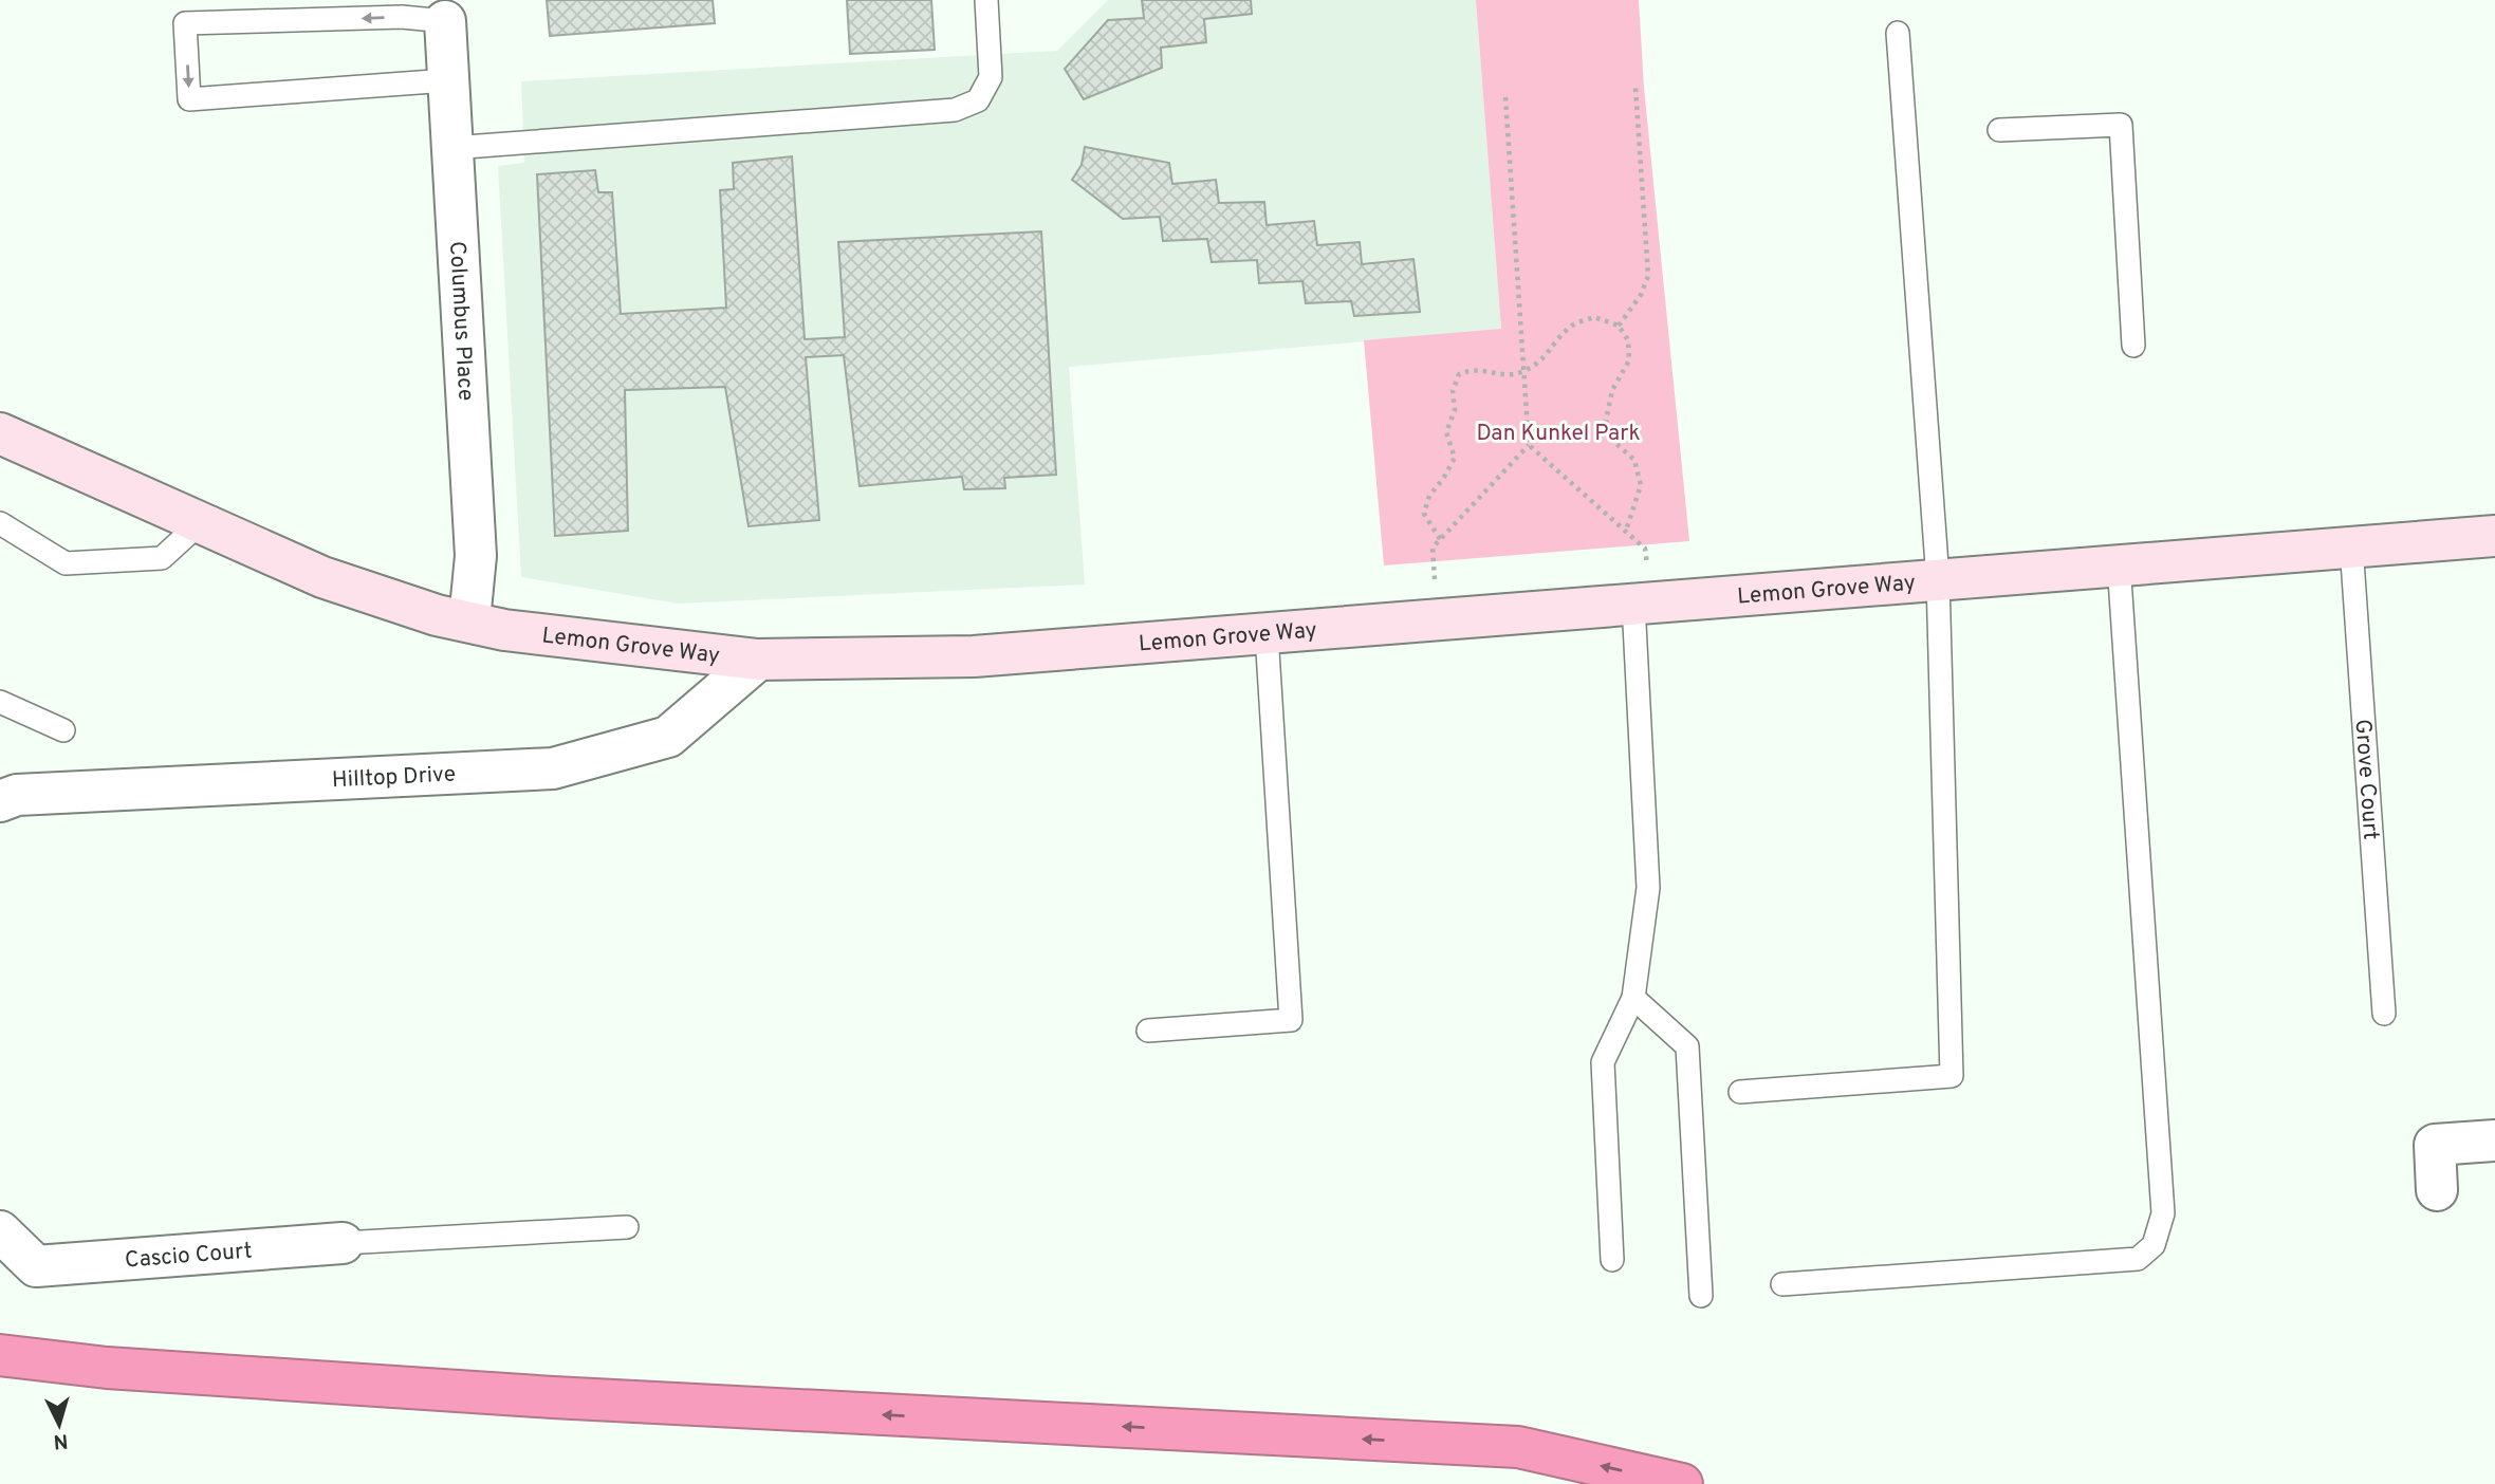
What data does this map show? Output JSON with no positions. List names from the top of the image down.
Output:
{
  "streets": {
    "main road": ["Lemon Grove Way"],
    "street": ["Columbus Place", "Hilltop Drive", "Cascio Court"],
    "lane": ["Grove Court"]
  },
  "crossings": [
    ["Columbus Place", "Lemon Grove Way"],
    ["Lemon Grove Way", "Hilltop Drive"],
    ["Lemon Grove Way", "Grove Court"]
  ],
  "parks": ["Dan Kunkel Park"],
  "north": "bottom"
}
